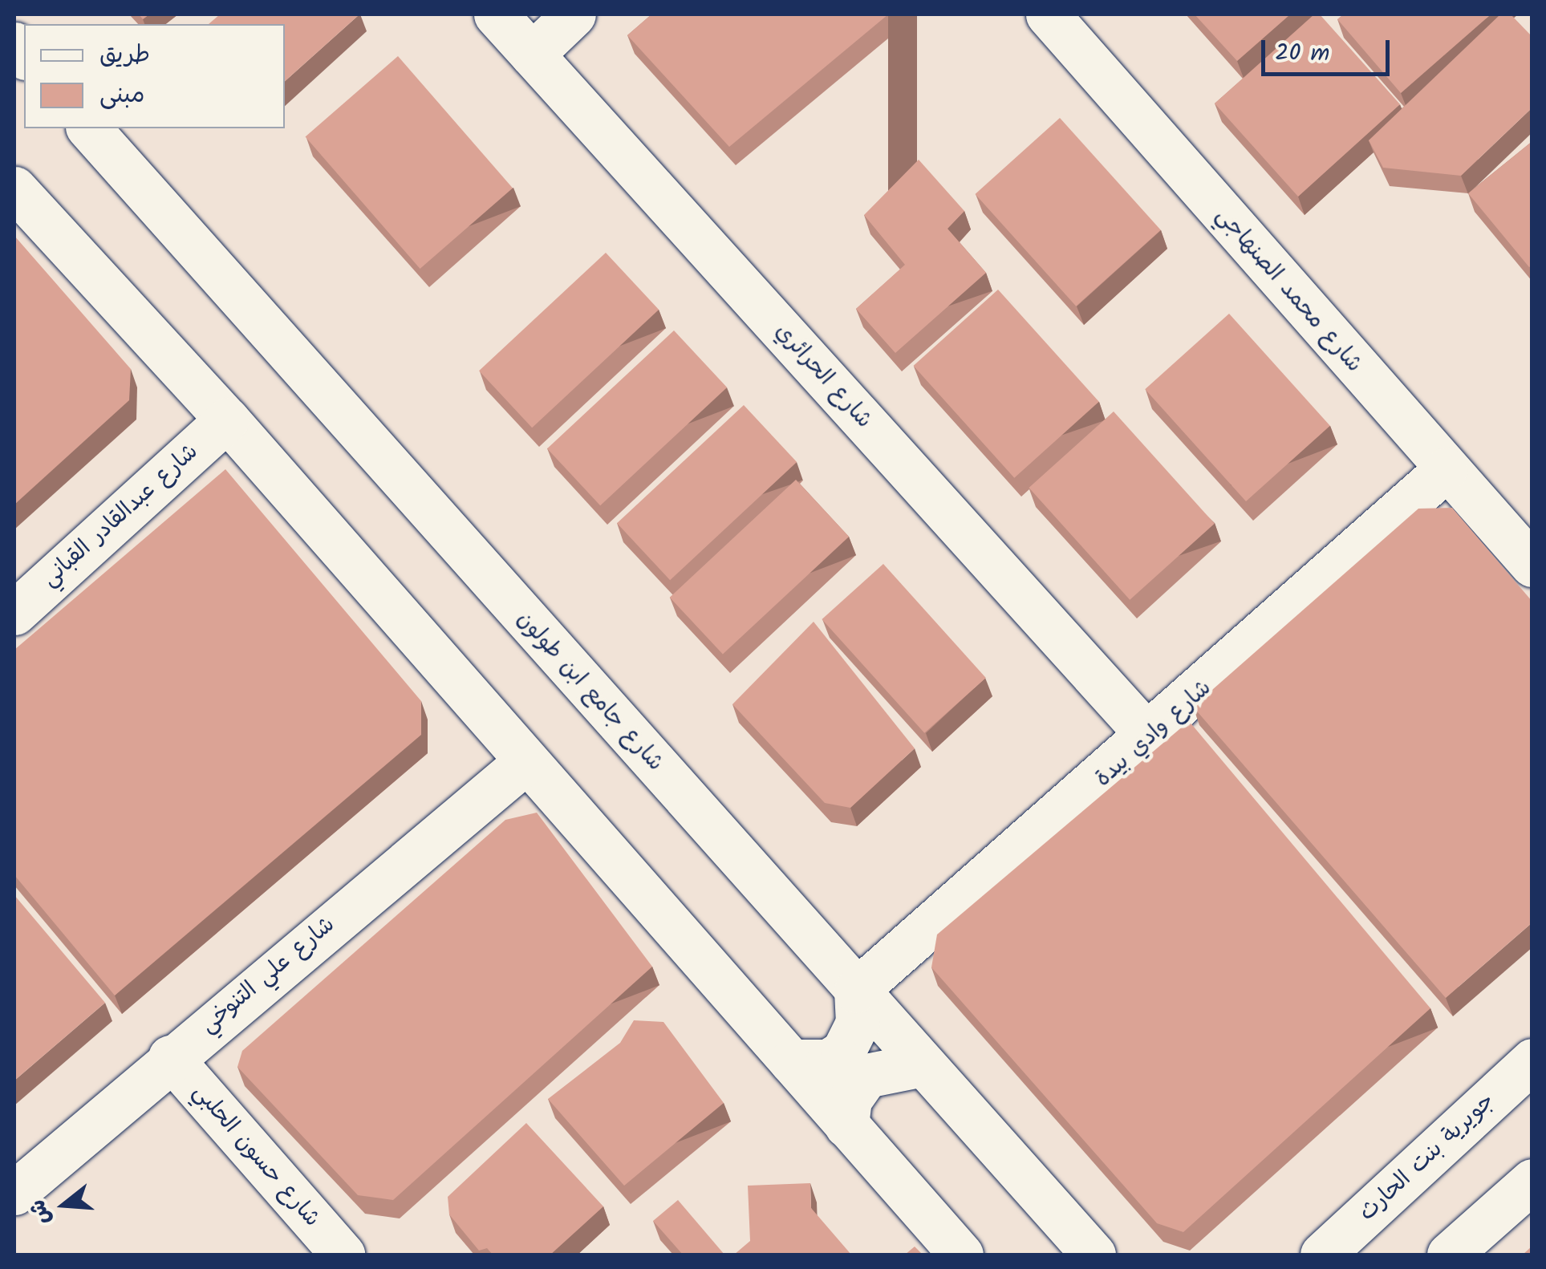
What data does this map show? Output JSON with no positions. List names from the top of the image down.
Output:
{
  "streets": {
    "street": [
      "شارع محمد الصنهاجي",
      "شارع الحرائري",
      "شارع عبدالقادر القباني",
      "شارع جامع ابن طولون",
      "شارع وادي بيدة",
      "شارع علي التنوخي",
      "شارع حسون الحلبي",
      "جويرية بنت الحارث"
    ]
  },
  "crossings": [
    ["شارع محمد الصنهاجي", "شارع وادي بيدة"],
    ["شارع الحرائري", "شارع وادي بيدة"],
    ["شارع جامع ابن طولون", "شارع وادي بيدة"],
    ["شارع علي التنوخي", "شارع حسون الحلبي"]
  ],
  "legend": ["طريق", "مبنى"],
  "scale_bar": "20 m",
  "north": "left"
}
